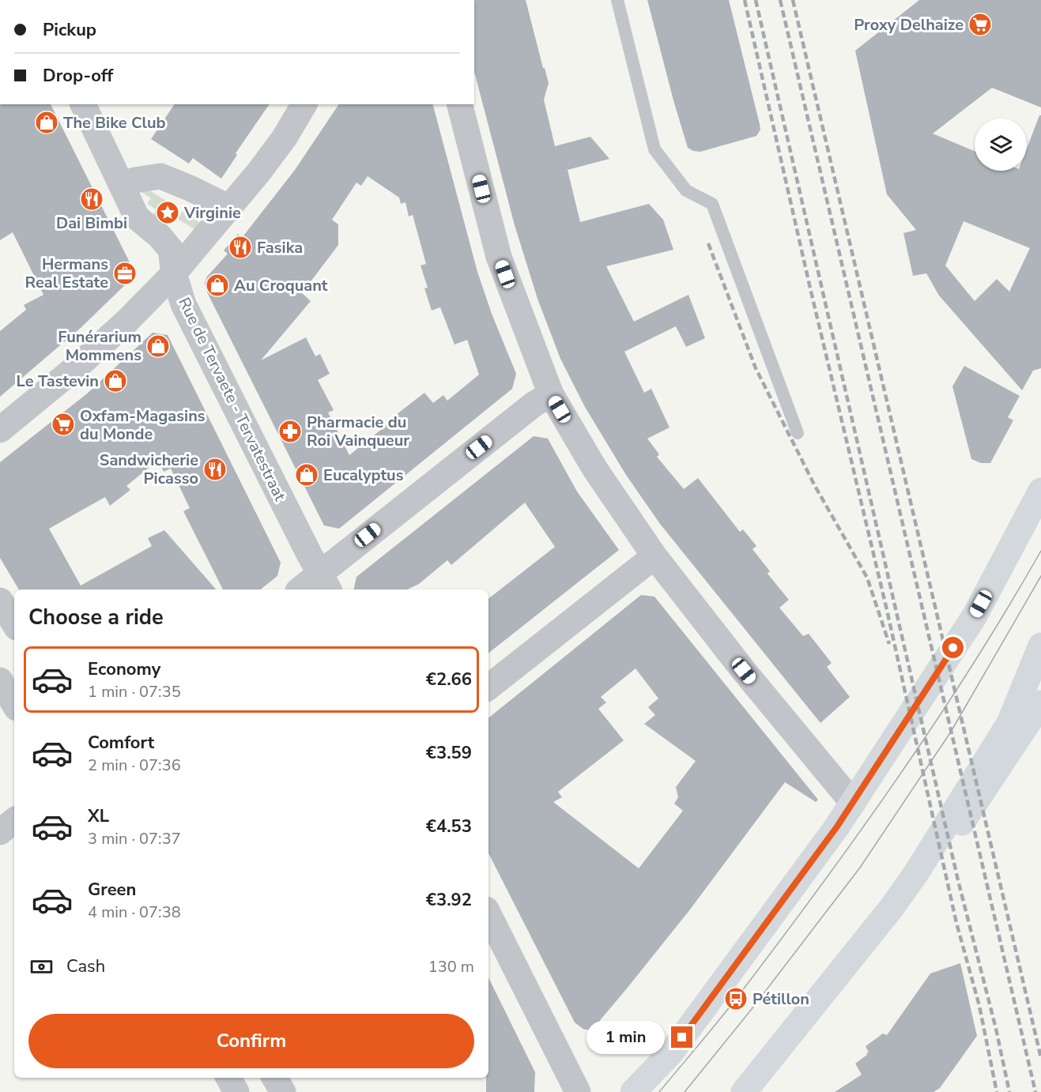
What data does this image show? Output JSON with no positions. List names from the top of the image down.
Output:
{
  "streets": {
    "street": ["Rue de Tervaete - Tervatestraat"]
  },
  "places": {
    "supermarket": ["Proxy Delhaize", "Oxfam-Magasins du Monde"],
    "shop": [
      "The Bike Club",
      "Au Croquant",
      "Funérarium Mommens",
      "Le Tastevin",
      "Eucalyptus"
    ],
    "restaurant": ["Dai Bimbi", "Fasika", "Sandwicherie Picasso"],
    "place": ["Virginie"],
    "office": ["Hermans Real Estate"],
    "pharmacy": ["Pharmacie du Roi Vainqueur"],
    "bus stop": ["Pétillon"]
  },
  "page": {
    "banner": ["Pickup", "Drop-off"],
    "heading": "Choose a ride",
    "list": [
      {
        "name": "Economy",
        "note": "1 min · 07:35",
        "value": "€2.66"
      },
      {
        "name": "Comfort",
        "note": "2 min · 07:36",
        "value": "€3.59"
      },
      {
        "name": "XL",
        "note": "3 min · 07:37",
        "value": "€4.53"
      },
      {
        "name": "Green",
        "note": "4 min · 07:38",
        "value": "€3.92"
      }
    ],
    "pay": ["Cash", "130 m"],
    "buttons": "Confirm",
    "bubble": "1 min"
  }
}
